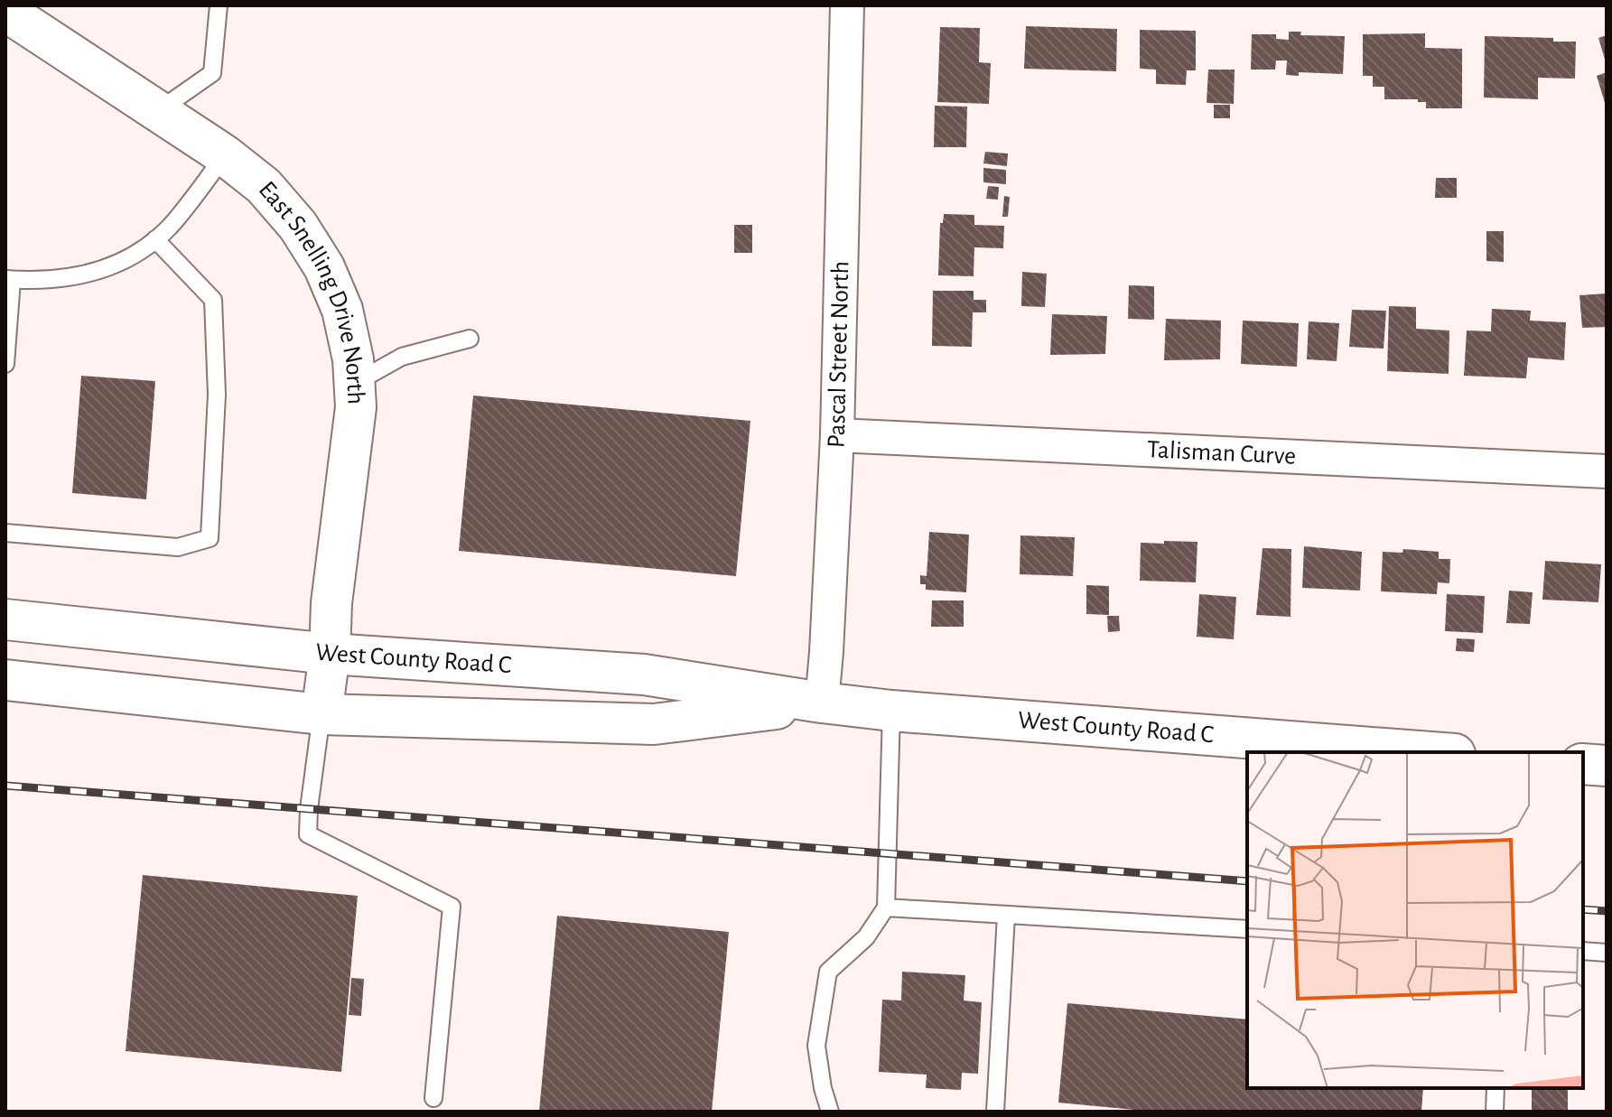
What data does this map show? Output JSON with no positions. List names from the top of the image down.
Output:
{
  "streets": {
    "main road": ["East Snelling Drive North", "West County Road C"],
    "street": ["Pascal Street North", "Talisman Curve"]
  },
  "crossings": [
    ["East Snelling Drive North", "West County Road C"],
    ["Pascal Street North", "Talisman Curve"],
    ["Pascal Street North", "West County Road C"]
  ]
}
